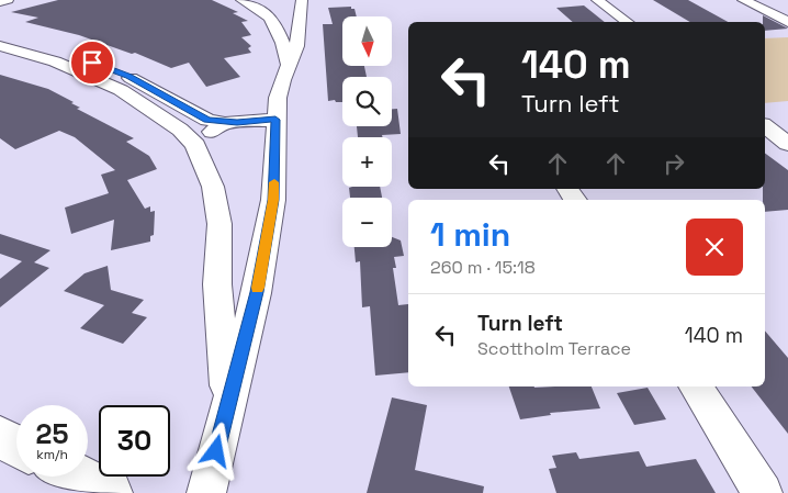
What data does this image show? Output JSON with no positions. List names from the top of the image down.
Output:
{
  "north": "bottom",
  "page": {
    "map_buttons": ["+", "−"],
    "turn": ["140 m", "Turn left"],
    "heading": ["1 min", "260 m · 15:18"],
    "list": [
      {
        "name": "Turn left",
        "note": "Scottholm Terrace",
        "value": "140 m"
      }
    ],
    "speed": "25 km/h",
    "limit": "30"
  }
}
